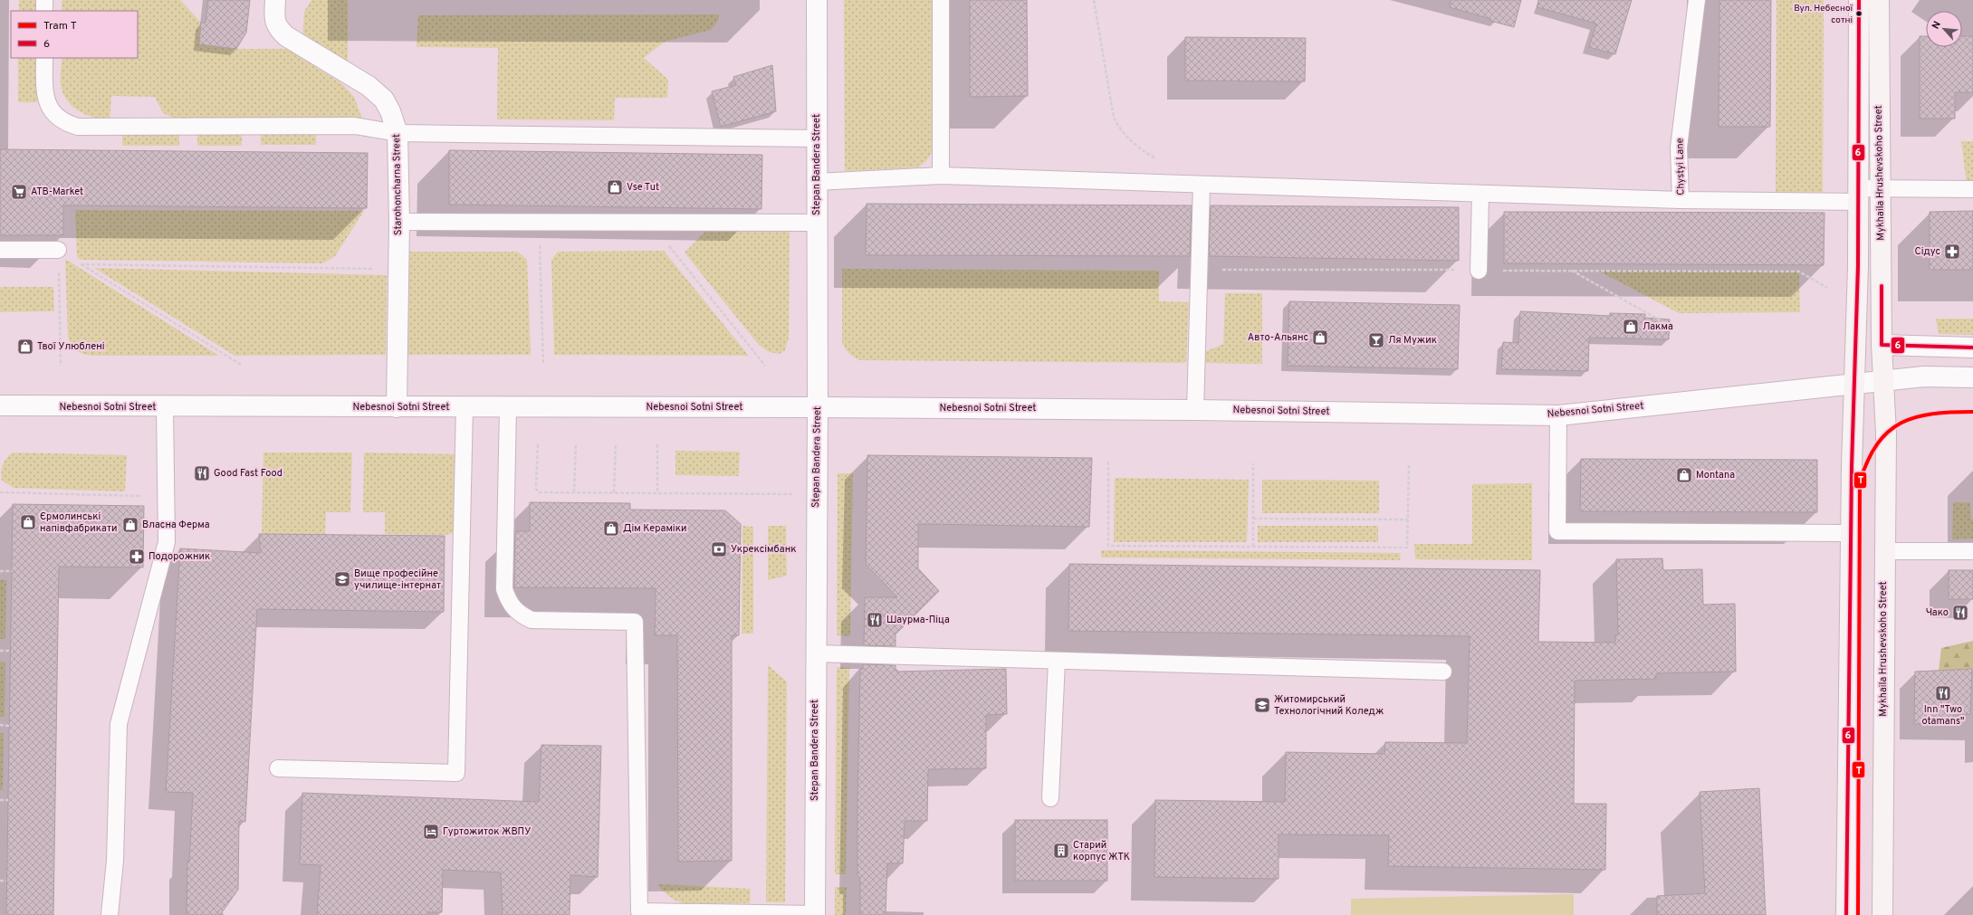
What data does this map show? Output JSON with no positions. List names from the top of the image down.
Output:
{
  "streets": {
    "main road": ["Mykhaila Hrushevskoho Street"],
    "street": ["Stepan Bandera Street", "Starohoncharna Street", "Nebesnoi Sotni Street"],
    "lane": ["Chystyi Lane"]
  },
  "crossings": [
    ["Stepan Bandera Street", "Nebesnoi Sotni Street"],
    ["Chystyi Lane", "Mykhaila Hrushevskoho Street"],
    ["Mykhaila Hrushevskoho Street", "Nebesnoi Sotni Street"],
    ["Starohoncharna Street", "Nebesnoi Sotni Street"]
  ],
  "places": {
    "other": ["Вул. Небесної сотні"],
    "shop": [
      "Vse Tut",
      "Лакма",
      "Авто-Альянс",
      "Твої Улюблені",
      "Montana",
      "Єрмолинські напівфабрикати",
      "Власна Ферма",
      "Дім Кераміки"
    ],
    "supermarket": ["ATB-Market"],
    "pharmacy": ["Сідус", "Подорожник"],
    "bar": ["Ля Мужик"],
    "restaurant": [
      "Good Fast Food",
      "Чако",
      "Шаурма-Піца",
      "Inn \"Two otamans\""
    ],
    "bank": ["Укрексімбанк"],
    "school or university": ["Вище професійне училище-інтернат", "Житомирський Технологічний Коледж"],
    "hotel": ["Гуртожиток ЖВПУ"],
    "building": ["Старий корпус ЖТК"]
  },
  "lines": ["transit line 6", "tram line Т"],
  "legend": ["Tram Т", "6"],
  "north": "top left"
}
